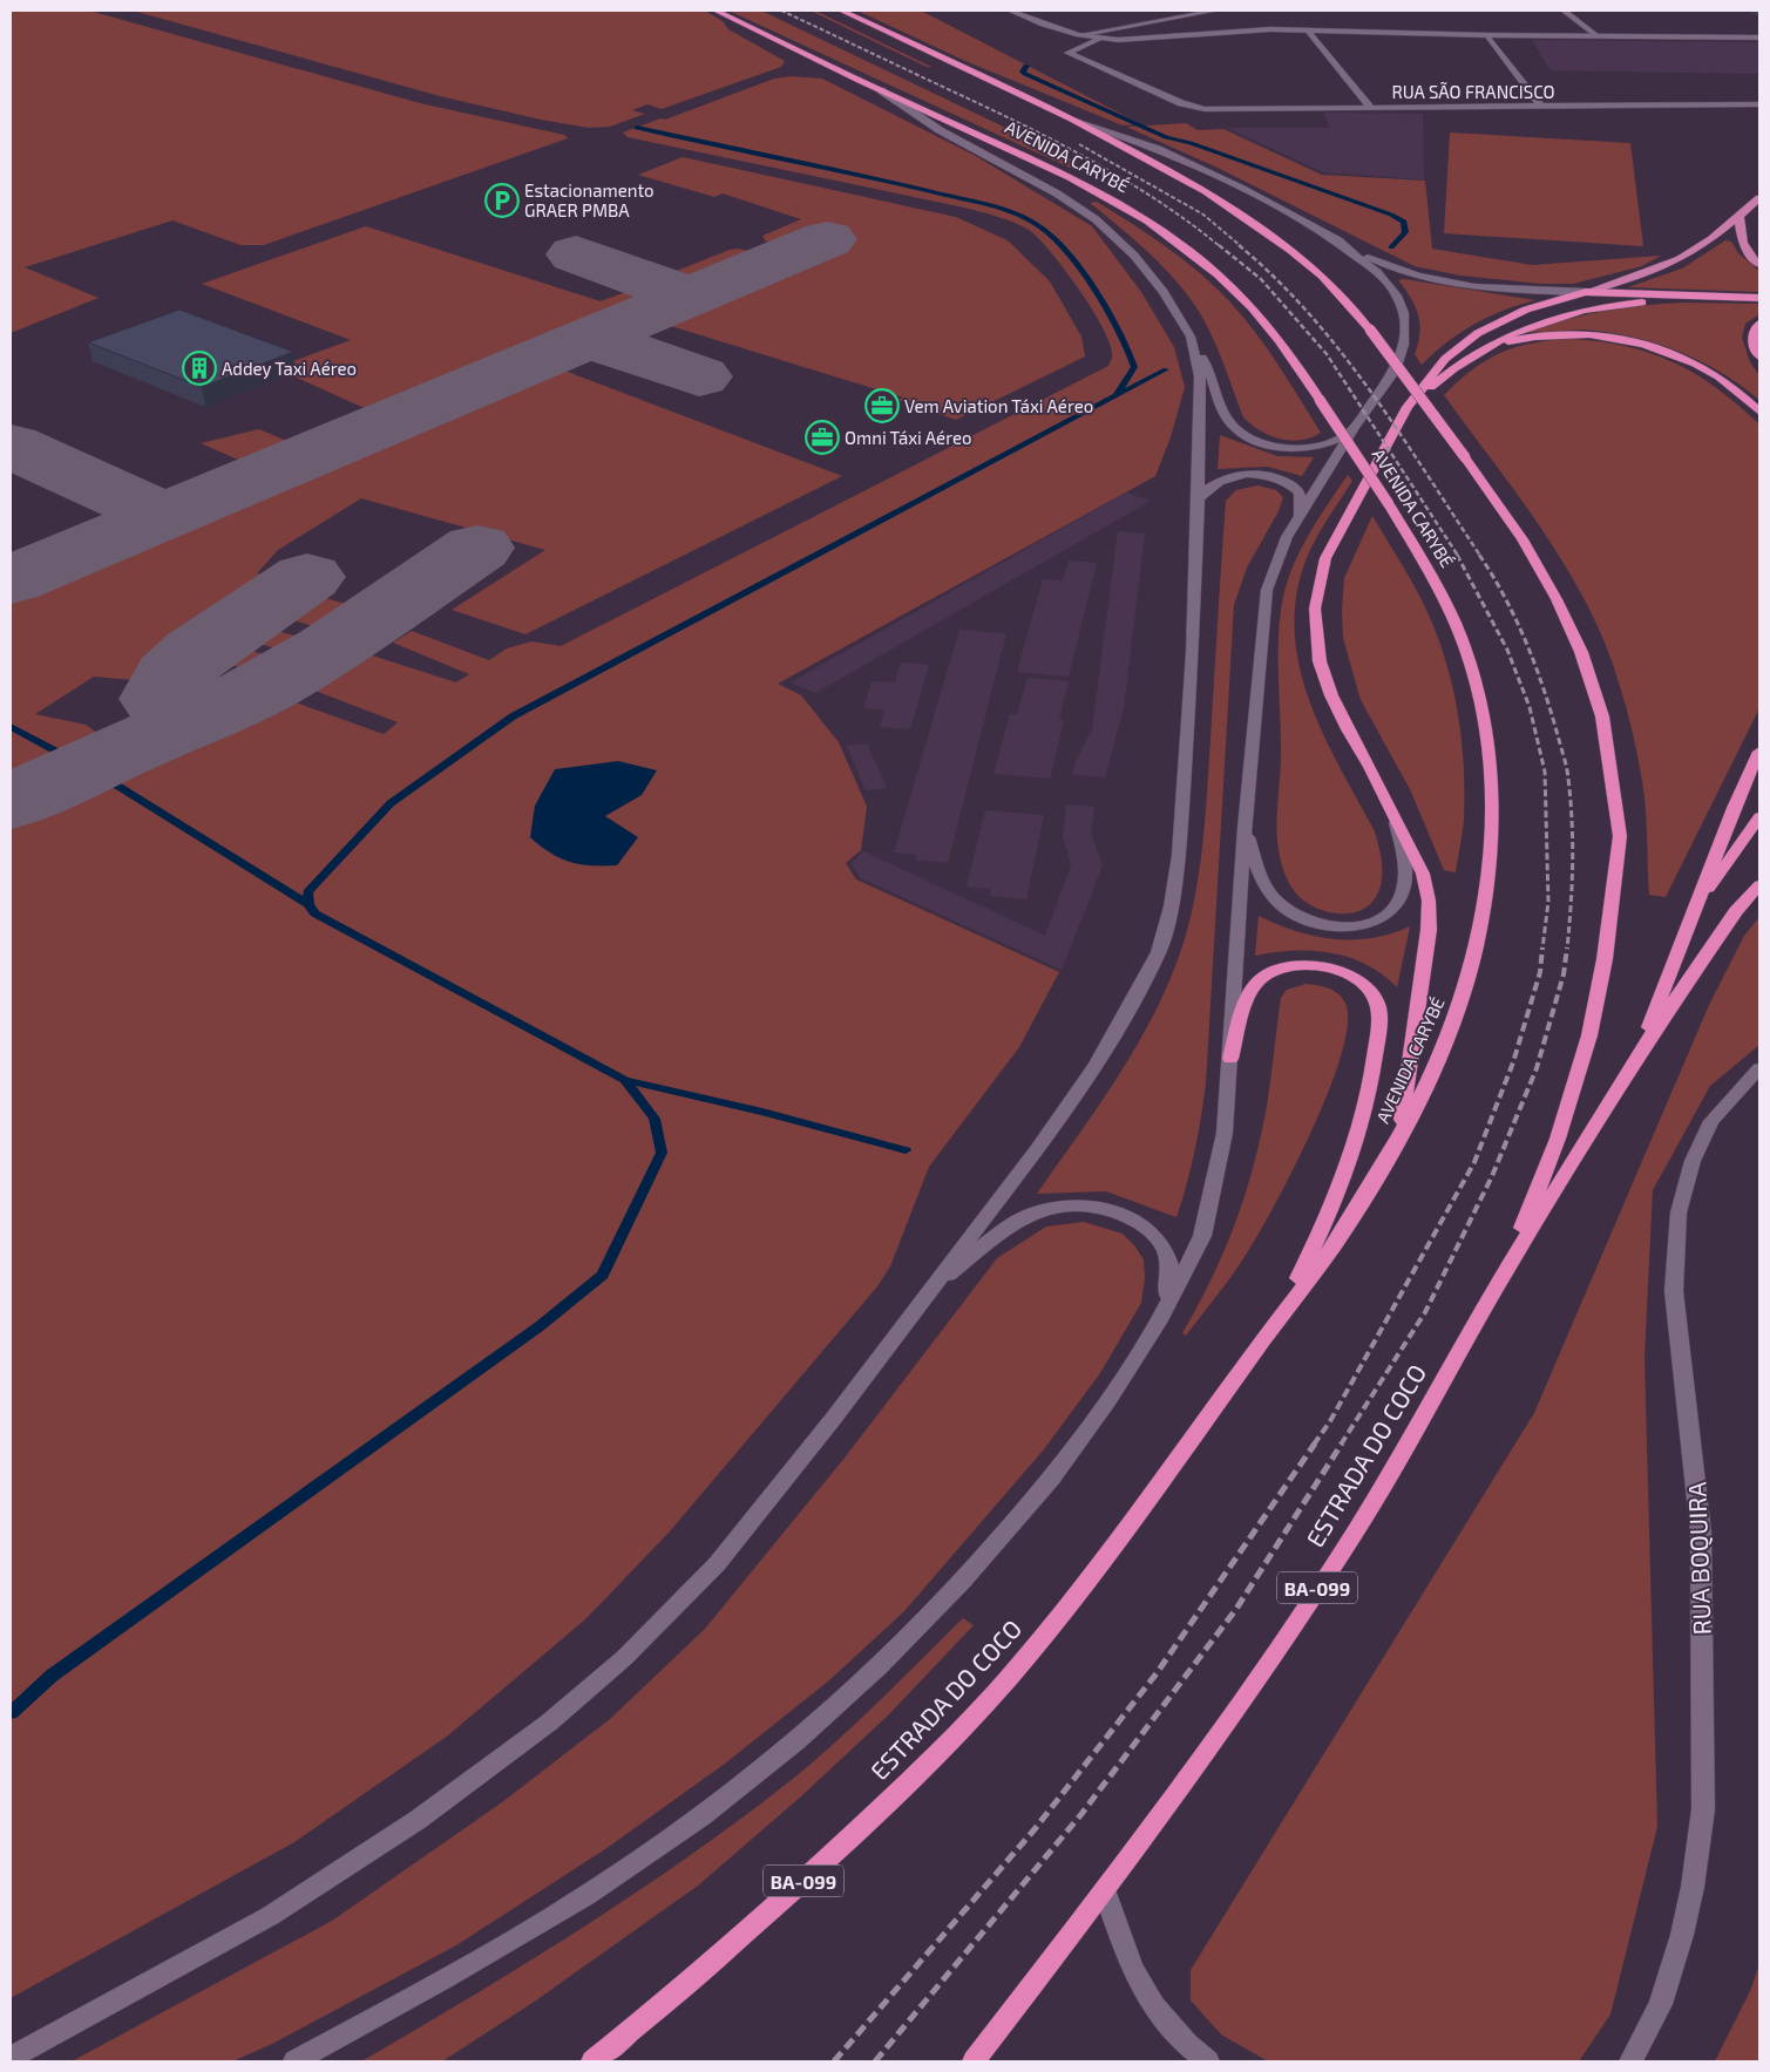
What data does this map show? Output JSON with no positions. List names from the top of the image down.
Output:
{
  "streets": {
    "highway": ["AVENIDA CARYBÉ", "ESTRADA DO COCO", "BA-099"],
    "main road": ["RUA SÃO FRANCISCO", "RUA BOQUIRA"]
  },
  "crossings": [
    ["AVENIDA CARYBÉ", "ESTRADA DO COCO"]
  ],
  "places": {
    "parking": ["Estacionamento GRAER PMBA"],
    "building": ["Addey Taxi Aéreo"],
    "office": ["Vem Aviation Táxi Aéreo", "Omni Táxi Aéreo"]
  }
}
